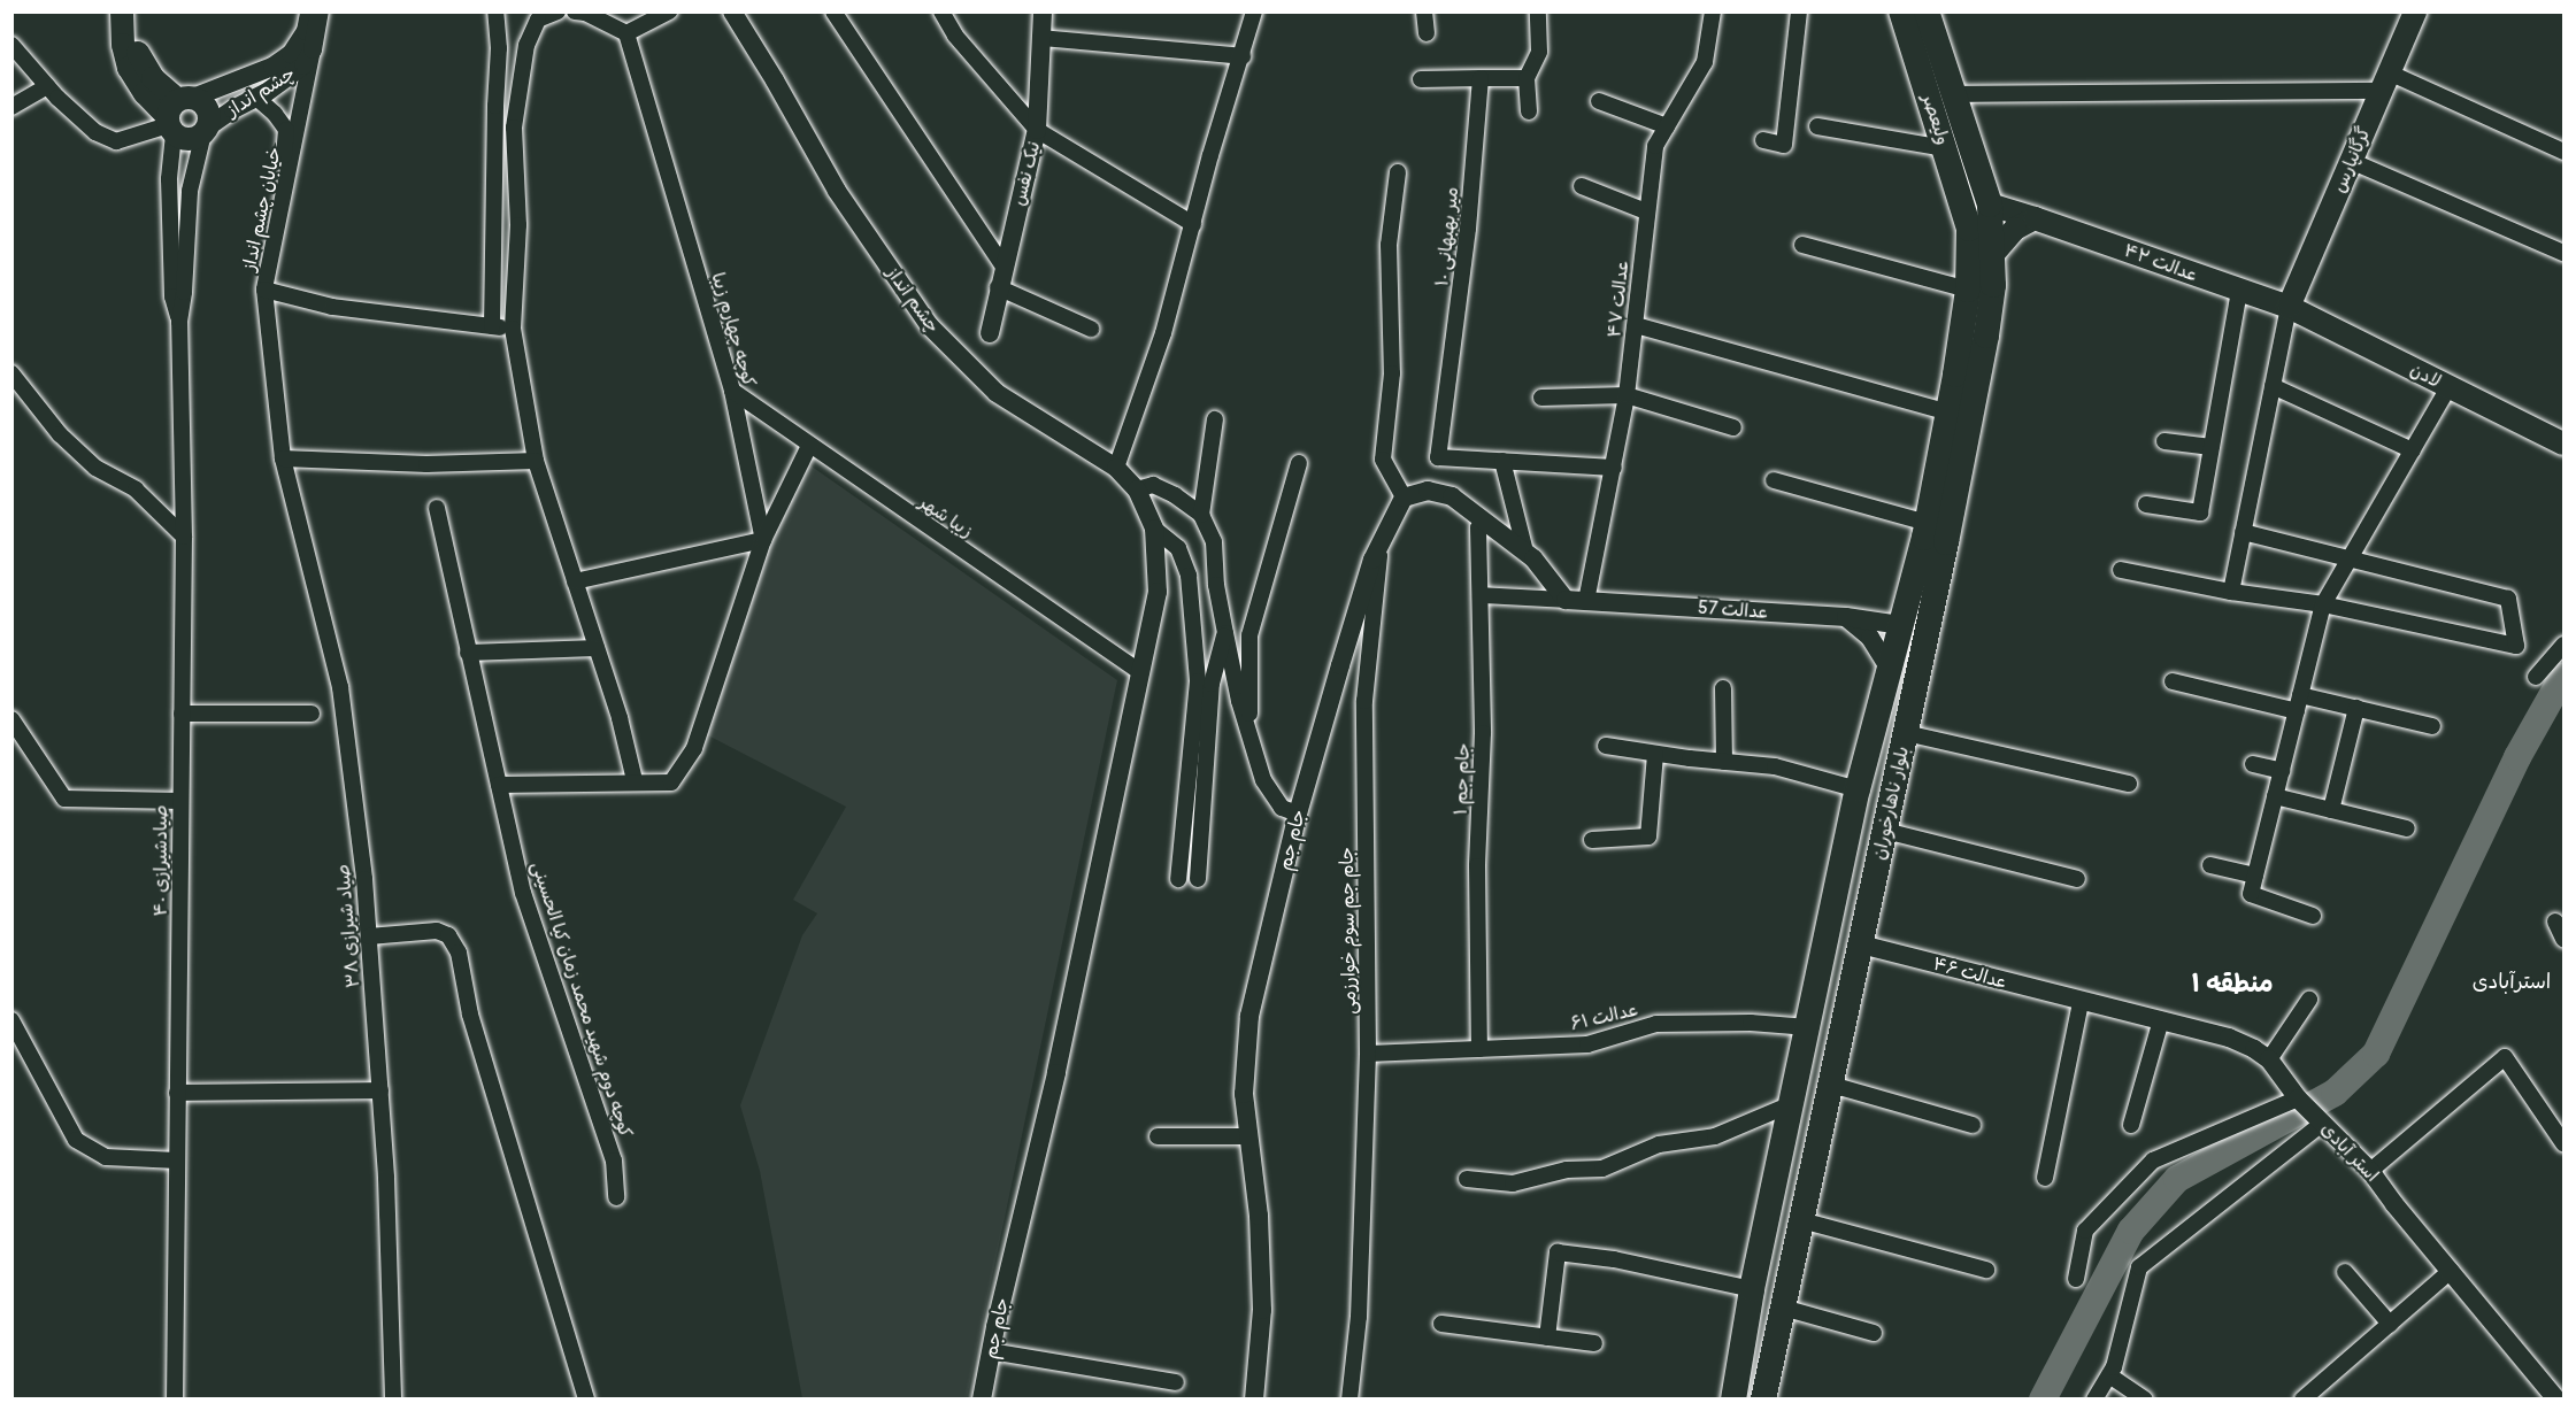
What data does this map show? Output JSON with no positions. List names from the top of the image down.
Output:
{
  "streets": {
    "main road": [
      "ولیعصر",
      "گرگانپارس",
      "عدالت ۴۲",
      "لادن",
      "بلوار ناهارخوران"
    ],
    "street": [
      "چشم انداز",
      "نیک نفس",
      "خیابان چشم انداز",
      "۱۰ میر بهبهانی",
      "عدالت ۴۷",
      "کوچه چهارم زیبا",
      "زیبا شهر",
      "عدالت 57",
      "۱ جام جم",
      "جام جم",
      "۴۰ صیادشیرازی",
      "صیاد شیرازی ۳۸",
      "جام جم سوم خوارزمی",
      "۴۶ عدالت",
      "کوچه دوم شهید محمد زمان کیا الحسینی",
      "عدالت ۶۱",
      "استر آبادی"
    ]
  },
  "crossings": [
    ["چشم انداز", "خیابان چشم انداز"],
    ["چشم انداز", "جام جم"],
    ["چشم انداز", "۴۰ صیادشیرازی"],
    ["ولیعصر", "عدالت ۴۲"],
    ["ولیعصر", "بلوار ناهارخوران"],
    ["گرگانپارس", "عدالت ۴۲"],
    ["گرگانپارس", "لادن"],
    ["خیابان چشم انداز", "صیاد شیرازی ۳۸"],
    ["عدالت ۴۲", "لادن"],
    ["عدالت ۴۲", "بلوار ناهارخوران"],
    ["عدالت ۴۷", "عدالت 57"],
    ["کوچه چهارم زیبا", "زیبا شهر"],
    ["زیبا شهر", "جام جم"],
    ["عدالت 57", "بلوار ناهارخوران"],
    ["۱ جام جم", "عدالت ۶۱"],
    ["بلوار ناهارخوران", "۴۶ عدالت"],
    ["بلوار ناهارخوران", "عدالت ۶۱"],
    ["جام جم", "جام جم سوم خوارزمی"],
    ["جام جم سوم خوارزمی", "عدالت ۶۱"],
    ["۴۶ عدالت", "استر آبادی"]
  ],
  "districts": ["استرآبادی", "منطقه ۱"]
}
